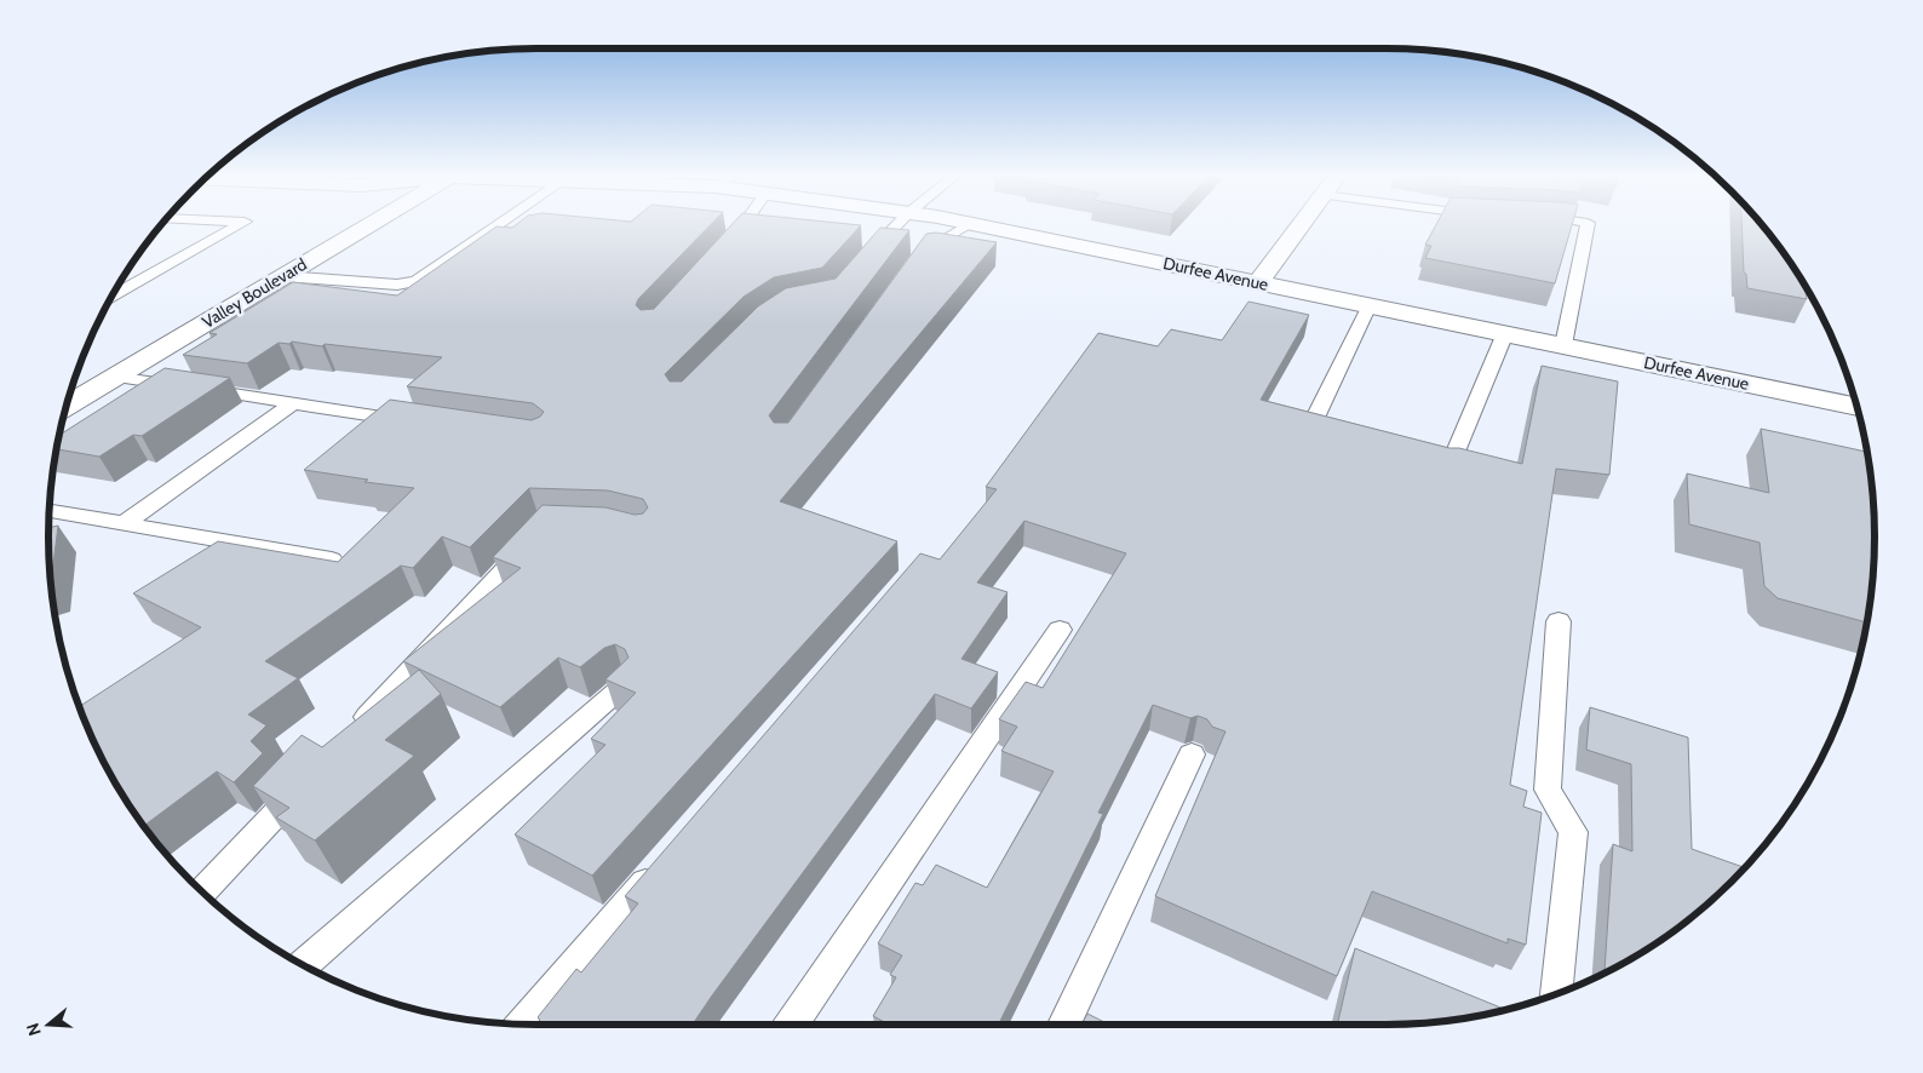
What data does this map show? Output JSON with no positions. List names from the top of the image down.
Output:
{
  "streets": {
    "main road": ["Durfee Avenue", "Valley Boulevard"]
  },
  "north": "left"
}
